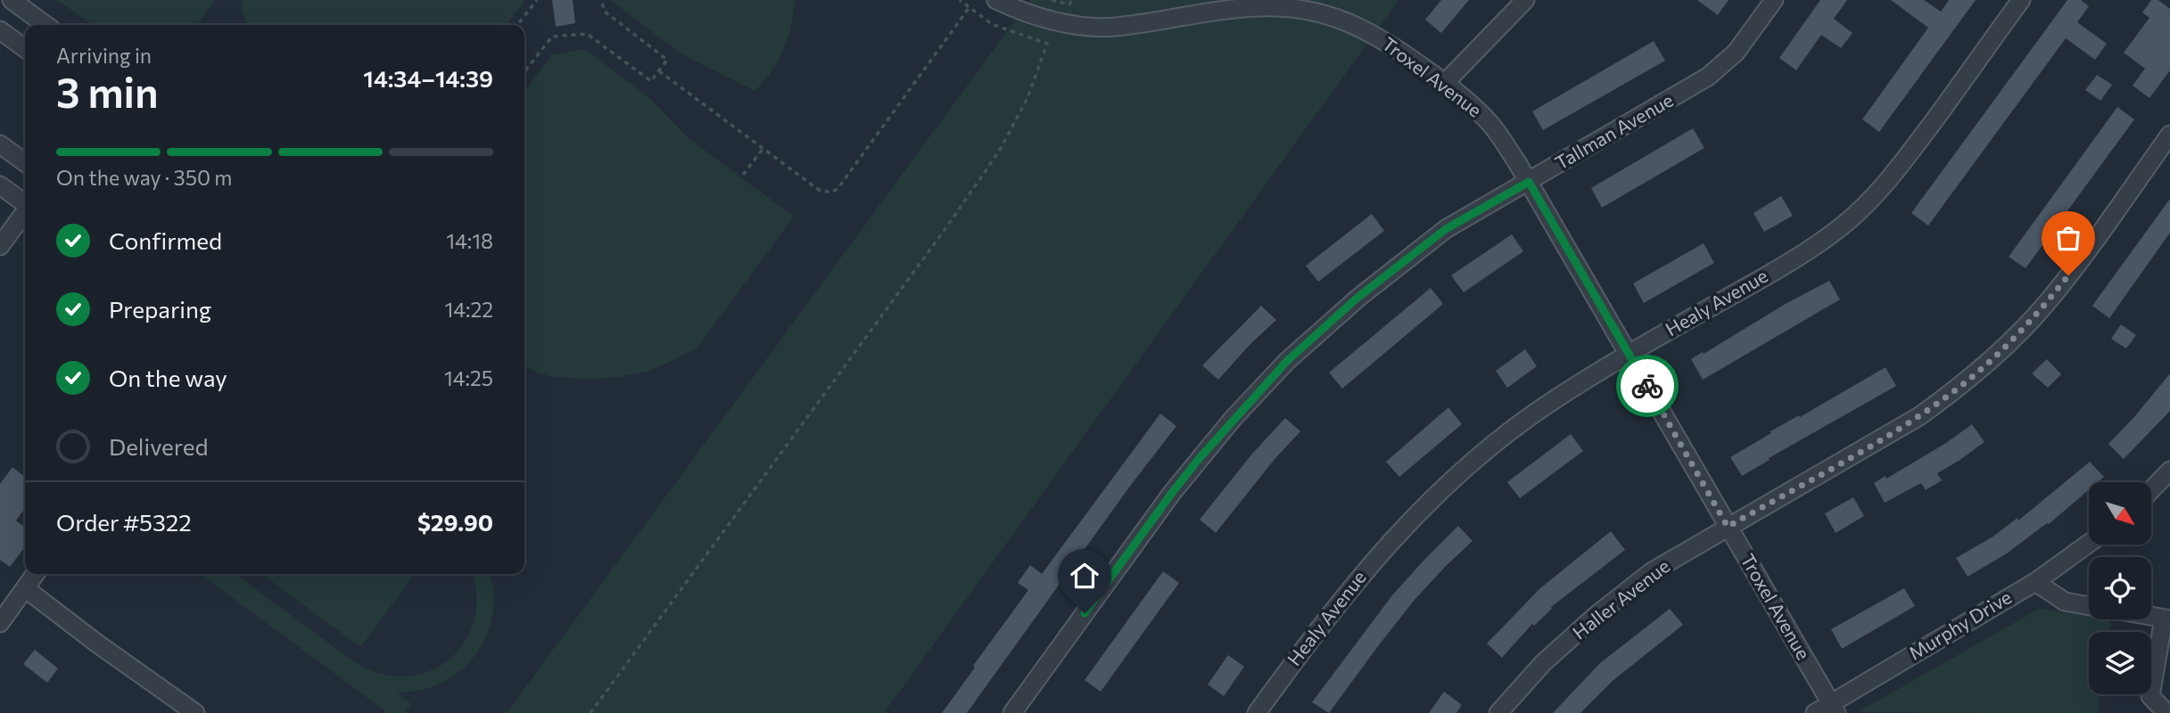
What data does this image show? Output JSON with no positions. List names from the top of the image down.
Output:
{
  "streets": {
    "street": [
      "Troxel Avenue",
      "Tallman Avenue",
      "Healy Avenue",
      "Haller Avenue",
      "Murphy Drive"
    ]
  },
  "crossings": [
    ["Troxel Avenue", "Tallman Avenue"],
    ["Troxel Avenue", "Healy Avenue"],
    ["Troxel Avenue", "Haller Avenue"],
    ["Troxel Avenue", "Murphy Drive"]
  ],
  "north": "bottom right",
  "page": {
    "heading": ["3 min", "Arriving in", "14:34–14:39"],
    "panel": ["Order #5322", "$29.90"],
    "bar": "On the way · 350 m",
    "list": [
      ["Confirmed", "14:18"],
      ["Preparing", "14:22"],
      ["On the way", "14:25"],
      "Delivered"
    ]
  }
}
